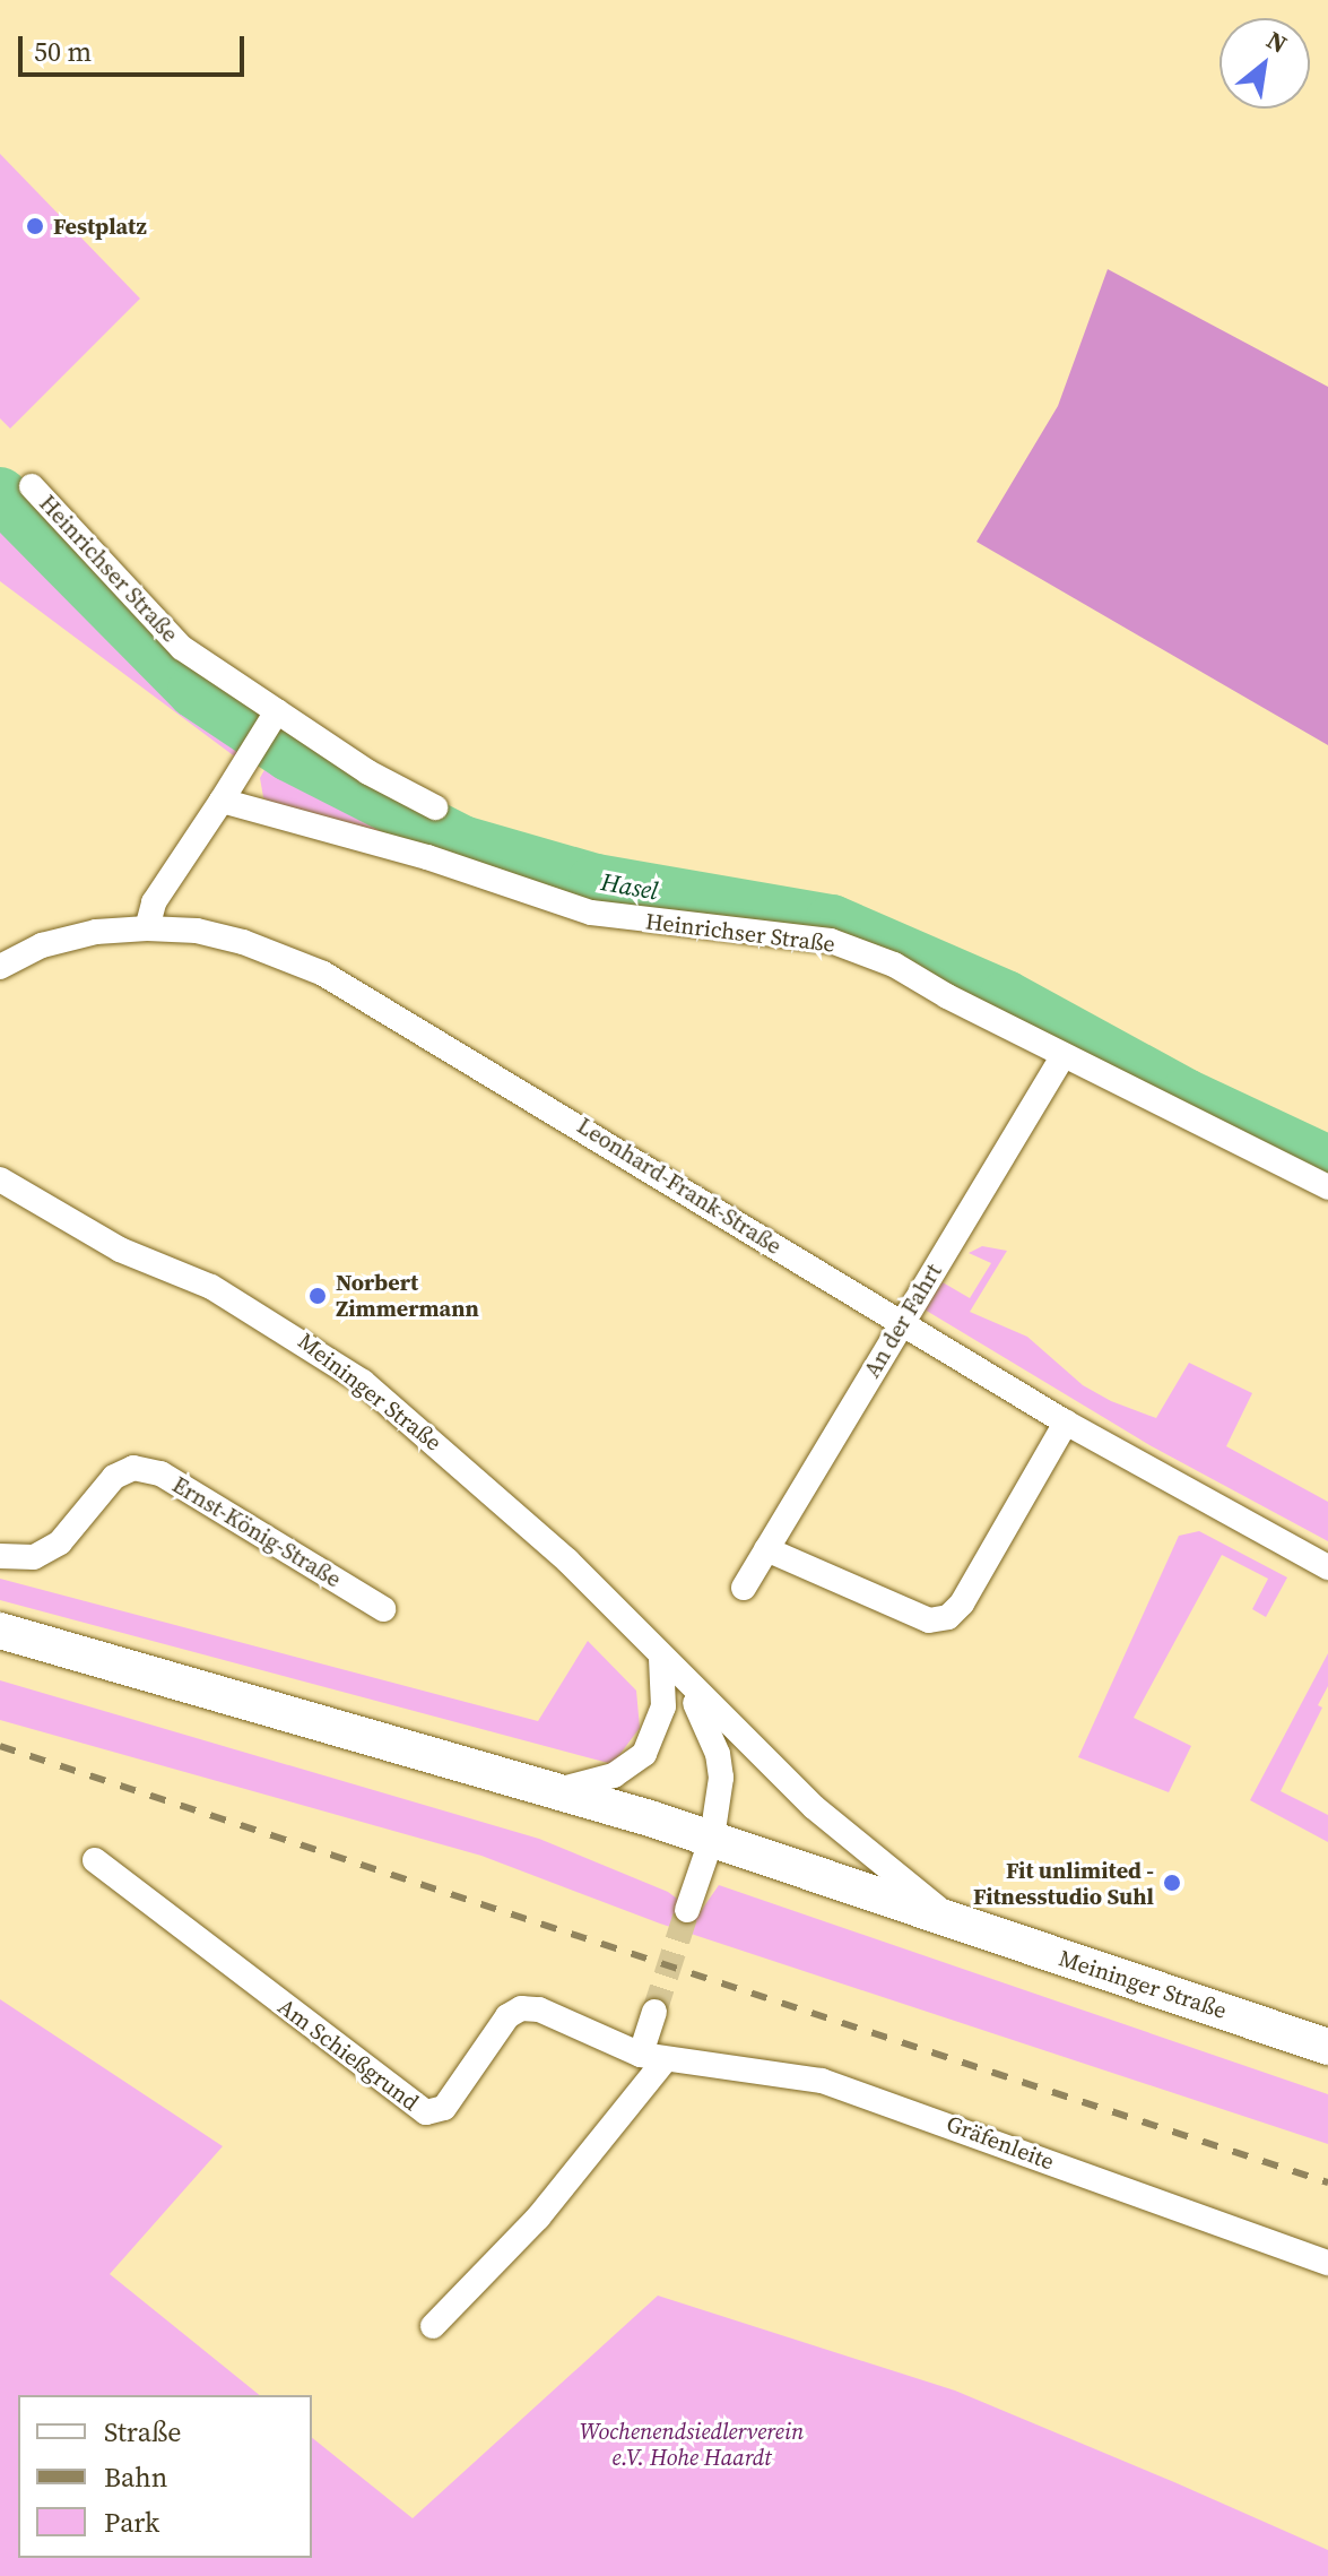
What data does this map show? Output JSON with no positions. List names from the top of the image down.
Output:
{
  "streets": {
    "main road": ["Meininger Straße"],
    "street": [
      "Heinrichser Straße",
      "Leonhard-Frank-Straße",
      "An der Fahrt",
      "Ernst-König-Straße",
      "Am Schießgrund",
      "Gräfenleite"
    ]
  },
  "crossings": [
    ["Heinrichser Straße", "An der Fahrt"],
    ["Leonhard-Frank-Straße", "An der Fahrt"],
    ["Am Schießgrund", "Gräfenleite"]
  ],
  "water": ["Hasel"],
  "parks": ["Wochenendsiedlerverein e.V. Hohe Haardt"],
  "places": ["Festplatz", "Norbert Zimmermann", "Fit unlimited - Fitnesstudio Suhl"],
  "legend": ["Straße", "Bahn", "Park"],
  "scale_bar": "50 m",
  "north": "top right"
}
